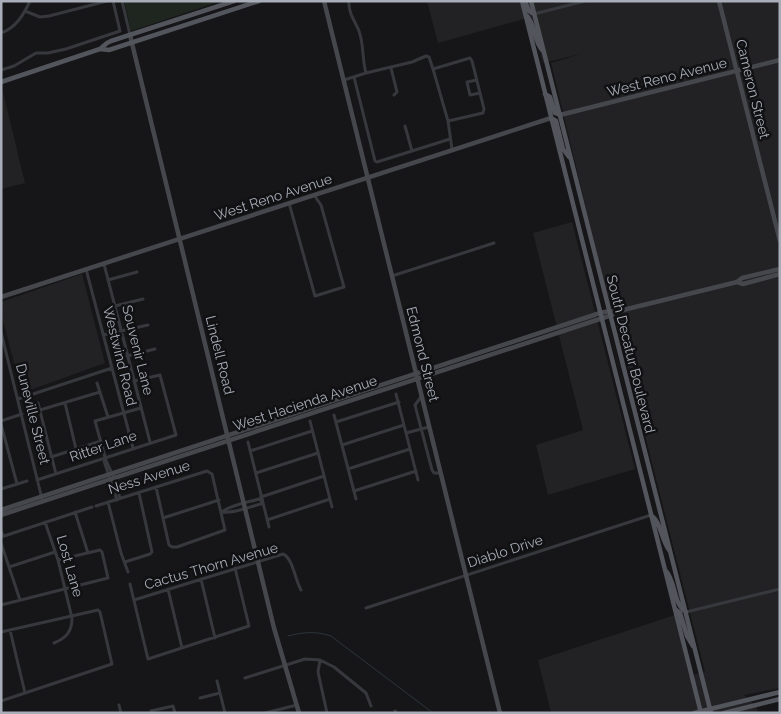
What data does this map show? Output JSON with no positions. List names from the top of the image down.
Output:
{
  "streets": {
    "main road": ["South Decatur Boulevard"],
    "street": [
      "West Reno Avenue",
      "Cameron Street",
      "Souvenir Lane",
      "Edmond Street",
      "Lindell Road",
      "Westwind Road",
      "West Hacienda Avenue",
      "Duneville Street",
      "Ritter Lane",
      "Ness Avenue",
      "Diablo Drive",
      "Lost Lane",
      "Cactus Thorn Avenue"
    ]
  },
  "crossings": [
    ["West Reno Avenue", "Cameron Street"],
    ["West Reno Avenue", "Souvenir Lane"],
    ["West Reno Avenue", "Edmond Street"],
    ["West Reno Avenue", "South Decatur Boulevard"],
    ["West Reno Avenue", "Lindell Road"],
    ["West Reno Avenue", "Westwind Road"],
    ["Souvenir Lane", "Ritter Lane"],
    ["Edmond Street", "West Hacienda Avenue"],
    ["Edmond Street", "Diablo Drive"],
    ["South Decatur Boulevard", "West Hacienda Avenue"],
    ["South Decatur Boulevard", "Diablo Drive"],
    ["Lindell Road", "West Hacienda Avenue"],
    ["Lindell Road", "Cactus Thorn Avenue"],
    ["Westwind Road", "Ritter Lane"],
    ["West Hacienda Avenue", "Duneville Street"],
    ["Duneville Street", "Ritter Lane"],
    ["Ness Avenue", "Lost Lane"]
  ]
}
